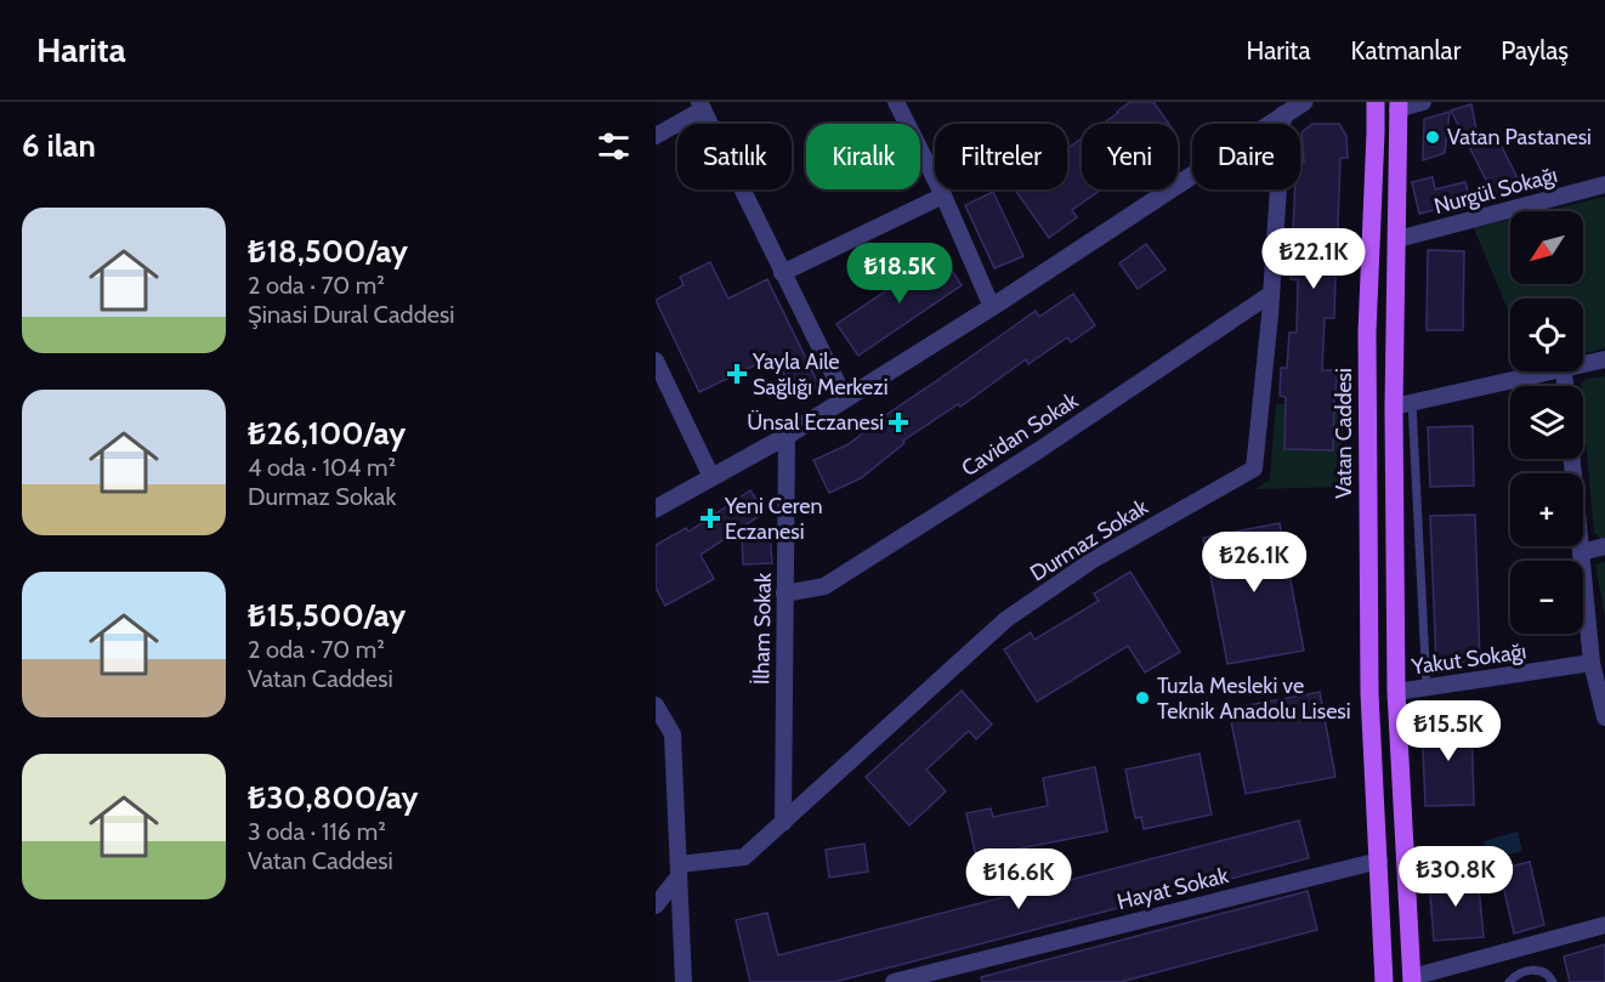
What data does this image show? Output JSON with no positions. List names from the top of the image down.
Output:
{
  "streets": {
    "main road": ["Vatan Caddesi"],
    "street": [
      "Nurgül Sokağı",
      "Cavidan Sokak",
      "Durmaz Sokak",
      "İlham Sokak",
      "Yakut Sokağı",
      "Hayat Sokak"
    ]
  },
  "crossings": [
    ["Vatan Caddesi", "Hayat Sokak"],
    ["Cavidan Sokak", "Durmaz Sokak"],
    ["Cavidan Sokak", "İlham Sokak"],
    ["Durmaz Sokak", "İlham Sokak"]
  ],
  "places": {
    "other": ["Vatan Pastanesi", "Tuzla Mesleki ve Teknik Anadolu Lisesi"],
    "health": ["Yayla Aile Sağlığı Merkezi", "Ünsal Eczanesi", "Yeni Ceren Eczanesi"]
  },
  "north": "bottom left",
  "page": {
    "header": "Harita",
    "nav": ["Harita", "Katmanlar", "Paylaş"],
    "heading": "6 ilan",
    "chip": [
      "Satılık",
      "Kiralık",
      "Filtreler",
      "Yeni",
      "Daire"
    ],
    "list": [
      {
        "name": "₺18,500/ay",
        "note": "2 oda · 70 m² · Şinasi Dural Caddesi"
      },
      {
        "name": "₺26,100/ay",
        "note": "4 oda · 104 m² · Durmaz Sokak"
      },
      {
        "name": "₺15,500/ay",
        "note": "2 oda · 70 m² · Vatan Caddesi"
      },
      {
        "name": "₺30,800/ay",
        "note": "3 oda · 116 m² · Vatan Caddesi"
      }
    ],
    "map_buttons": ["+", "−"],
    "price": [
      "₺22.1K",
      "₺18.5K",
      "₺26.1K",
      "₺15.5K",
      "₺30.8K",
      "₺16.6K"
    ]
  }
}
